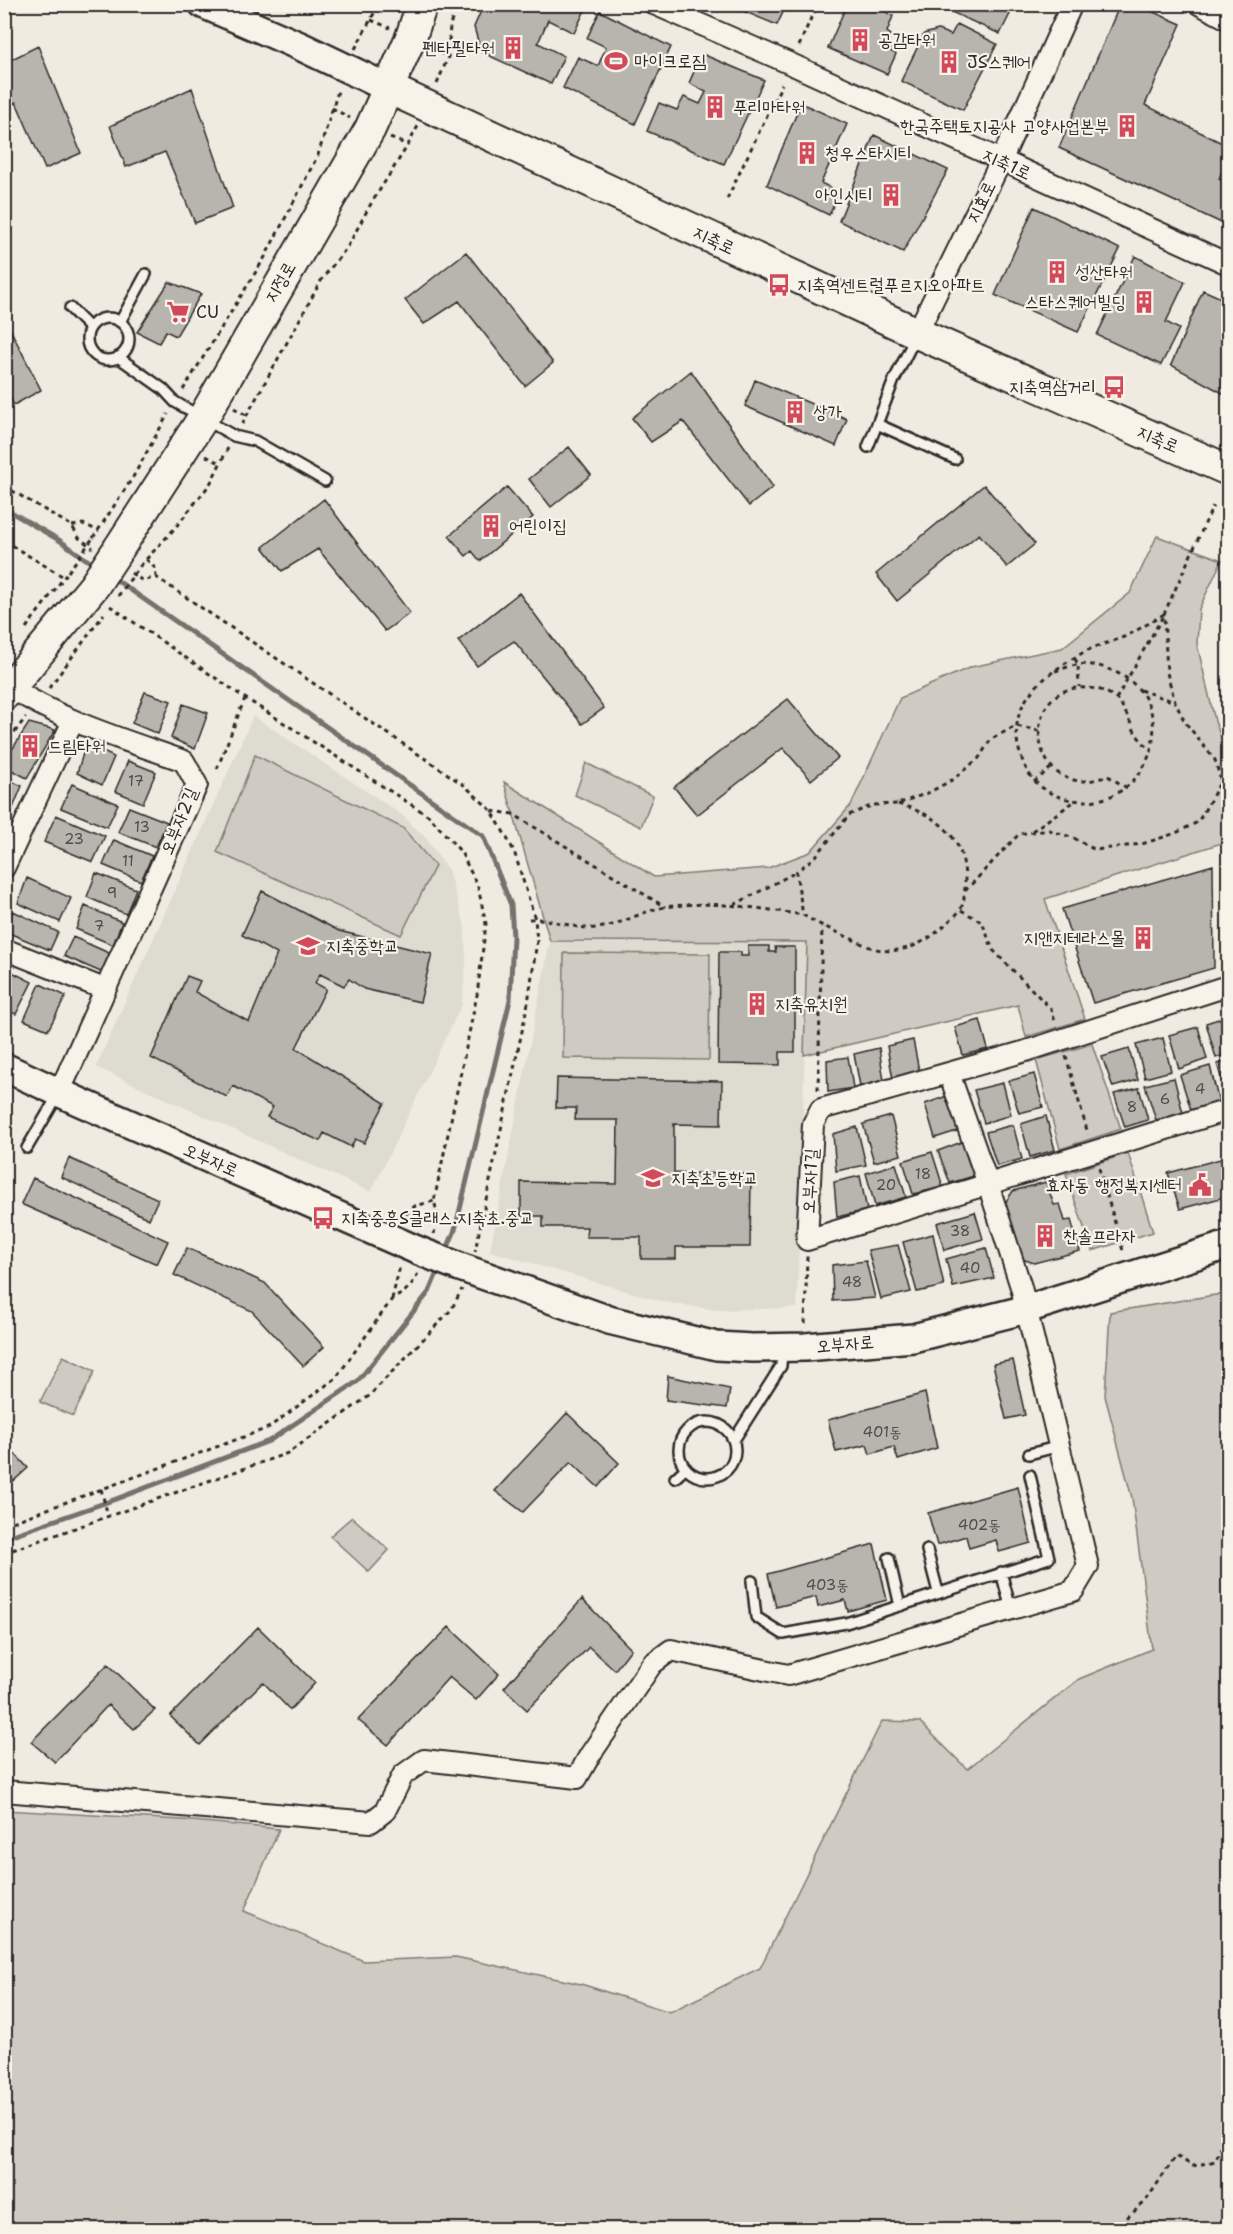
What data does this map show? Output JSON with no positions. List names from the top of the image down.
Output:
{
  "streets": {
    "main road": ["지축로", "지정로", "오부자로"],
    "street": [
      "지축1로",
      "지효로",
      "오부자2길",
      "오부자1길"
    ]
  },
  "crossings": [
    ["지축1로", "지효로"],
    ["지효로", "지축로"],
    ["지축로", "지정로"],
    ["오부자2길", "오부자로"]
  ],
  "places": {
    "building": [
      "공감타워",
      "펜타필타워",
      "JS스퀘어",
      "푸리마타워",
      "한국주택토지공사 고양사업본부",
      "청우스타시티",
      "아인시티",
      "성산타워",
      "스타스퀘어빌딩",
      "상가",
      "어린이집",
      "드림타워",
      "지앤지테라스몰",
      "지축유치원",
      "찬솔프라자"
    ],
    "sports": ["마이크로짐"],
    "bus stop": ["지축역센트럴푸르지오아파트", "지축역삼거리", "지축중흥S클래스.지축초.중교"],
    "supermarket": ["CU"],
    "school or university": ["지축중학교", "지축초등학교"],
    "public building": ["효자동 행정복지센터"]
  },
  "house_numbers": [
    "17",
    "13",
    "23",
    "11",
    "9",
    "7",
    "4",
    "6",
    "8",
    "18",
    "20",
    "38",
    "40",
    "48",
    "401동",
    "402동",
    "403동"
  ]
}
